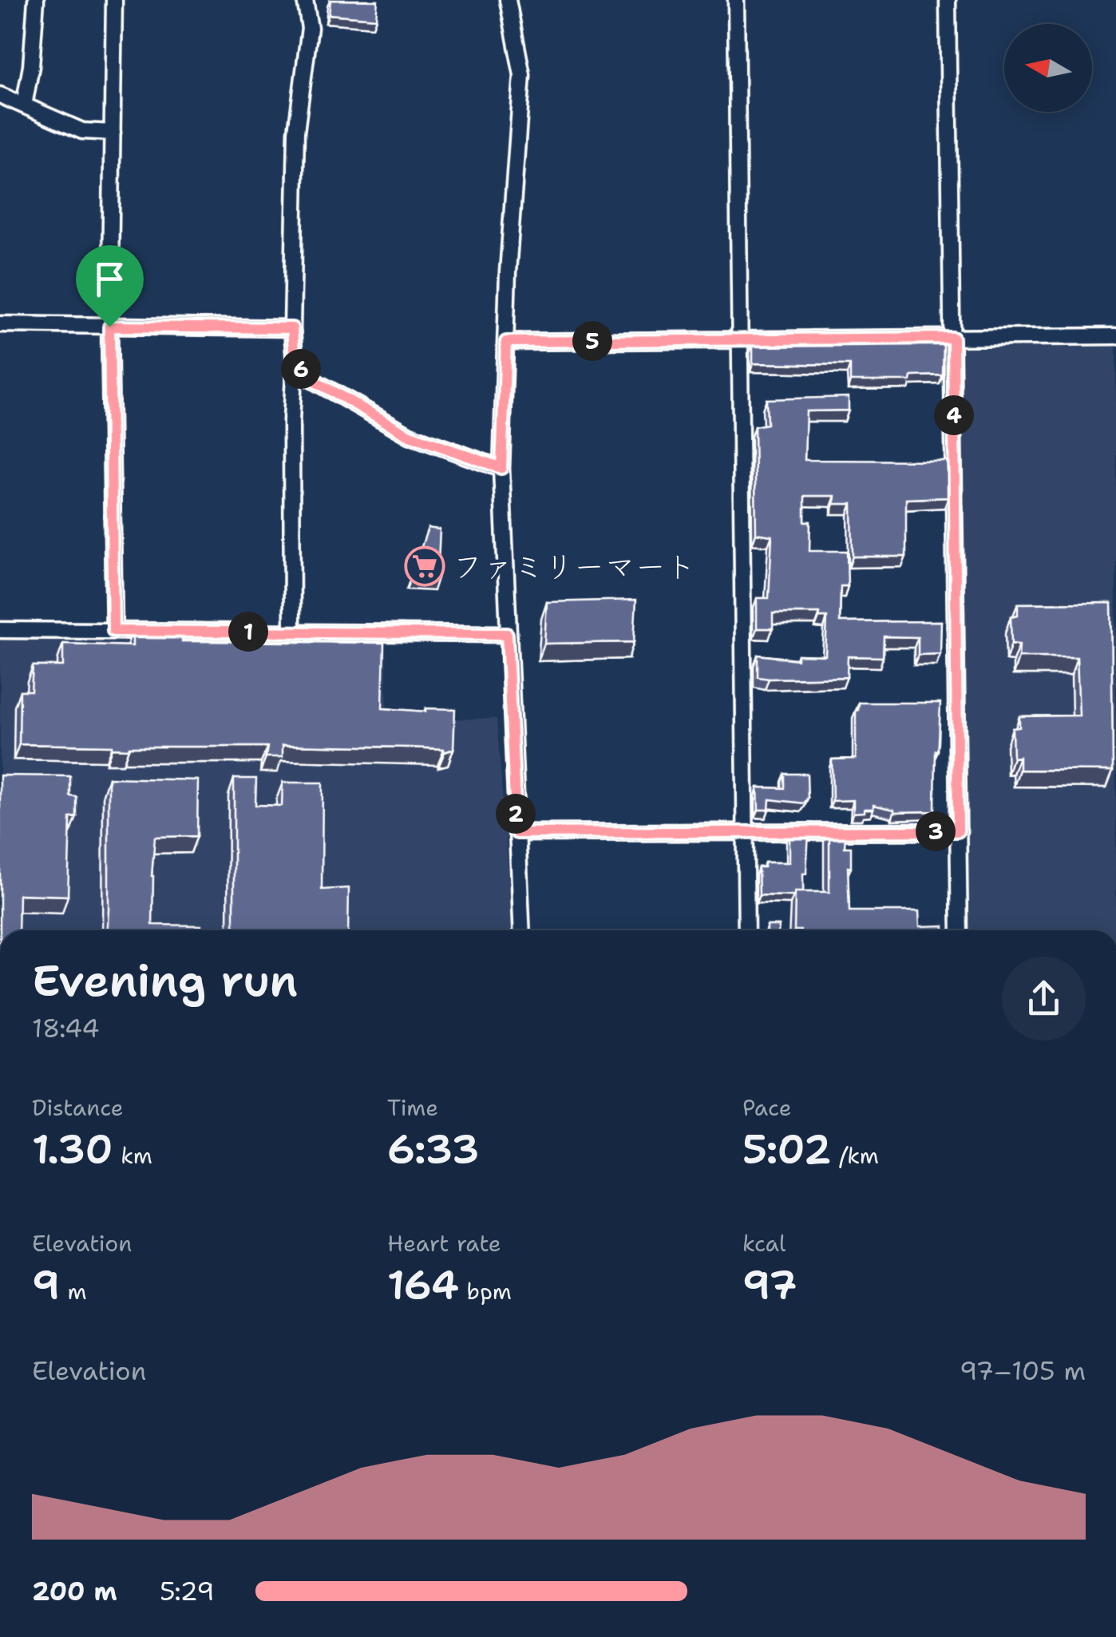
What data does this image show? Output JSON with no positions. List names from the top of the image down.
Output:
{
  "places": {
    "supermarket": ["ファミリーマート"]
  },
  "north": "left",
  "page": {
    "pins": [
      "5",
      "6",
      "4",
      "1",
      "2",
      "3"
    ],
    "heading": ["Evening run", "18:44"],
    "stats": [
      ["Distance", "1.30 km"],
      ["Time", "6:33"],
      ["Pace", "5:02 /km"],
      ["Elevation", "9 m"],
      ["Heart rate", "164 bpm"],
      ["kcal", "97"]
    ],
    "chart": ["Elevation", "97–105 m"],
    "list": [
      {
        "name": "200 m",
        "note": "5:29"
      }
    ]
  }
}
